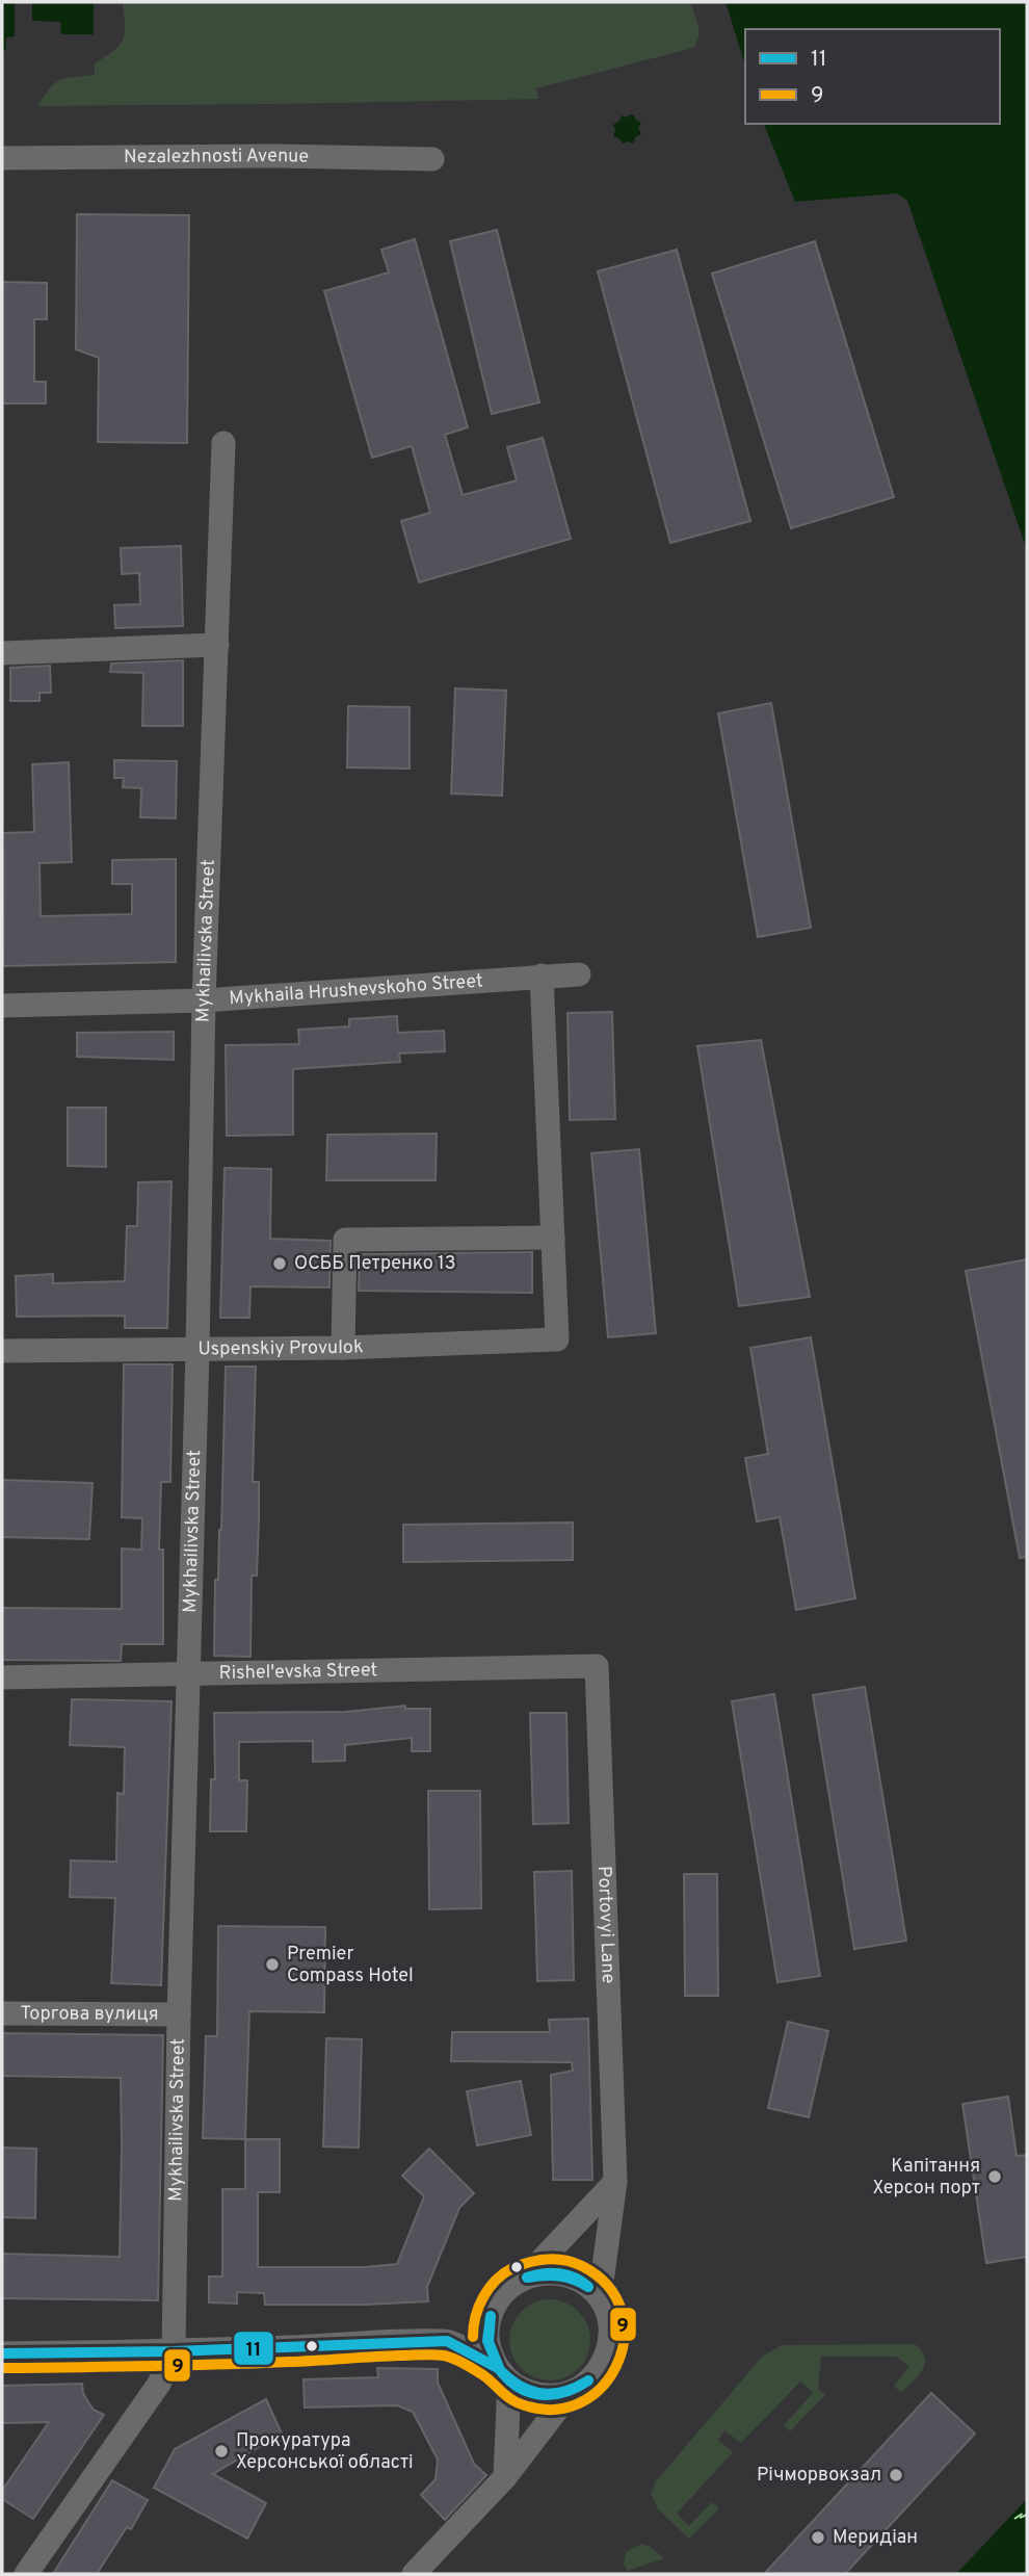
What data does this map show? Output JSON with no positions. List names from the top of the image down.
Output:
{
  "streets": {
    "street": [
      "Nezalezhnosti Avenue",
      "Mykhailivska Street",
      "Mykhaila Hrushevskoho Street",
      "Uspenskiy Provulok",
      "Rishel'evska Street",
      "Portovyi Lane",
      "Торгова вулиця"
    ]
  },
  "crossings": [
    ["Mykhailivska Street", "Mykhaila Hrushevskoho Street"],
    ["Mykhailivska Street", "Uspenskiy Provulok"],
    ["Mykhailivska Street", "Rishel'evska Street"],
    ["Mykhailivska Street", "Торгова вулиця"],
    ["Rishel'evska Street", "Portovyi Lane"]
  ],
  "places": [
    "ОСББ Петренко 13",
    "Premier Compass Hotel",
    "Капітання Херсон порт",
    "Прокуратура Херсонської області",
    "Річморвокзал",
    "Меридіан"
  ],
  "lines": ["transit line 9", "transit line 11"],
  "legend": ["11", "9"]
}
